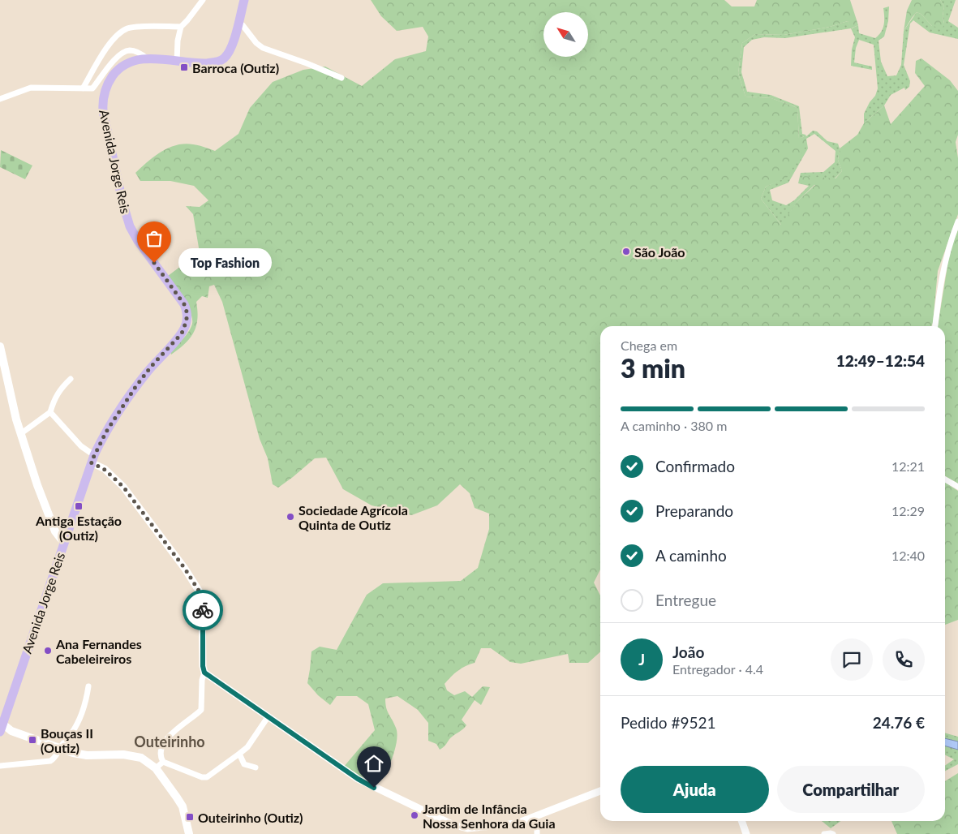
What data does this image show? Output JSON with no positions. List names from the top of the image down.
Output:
{
  "streets": {
    "main road": ["Avenida Jorge Reis"]
  },
  "districts": ["Outeirinho"],
  "places": {
    "transit": [
      "Barroca (Outiz)",
      "Antiga Estação (Outiz)",
      "Bouças II (Outiz)",
      "Outeirinho (Outiz)"
    ],
    "other": [
      "São João",
      "Top Fashion",
      "Sociedade Agrícola Quinta de Outiz",
      "Ana Fernandes Cabeleireiros",
      "Jardim de Infância Nossa Senhora da Guia"
    ]
  },
  "north": "top left",
  "page": {
    "bubble": "Top Fashion",
    "heading": ["3 min", "Chega em", "12:49–12:54"],
    "panel": [
      "João",
      "Entregador · 4.4",
      "Pedido #9521",
      "24.76 €"
    ],
    "bar": "A caminho · 380 m",
    "list": [
      ["Confirmado", "12:21"],
      ["Preparando", "12:29"],
      ["A caminho", "12:40"],
      "Entregue"
    ],
    "round": "J",
    "buttons": ["Ajuda", "Compartilhar"]
  }
}
